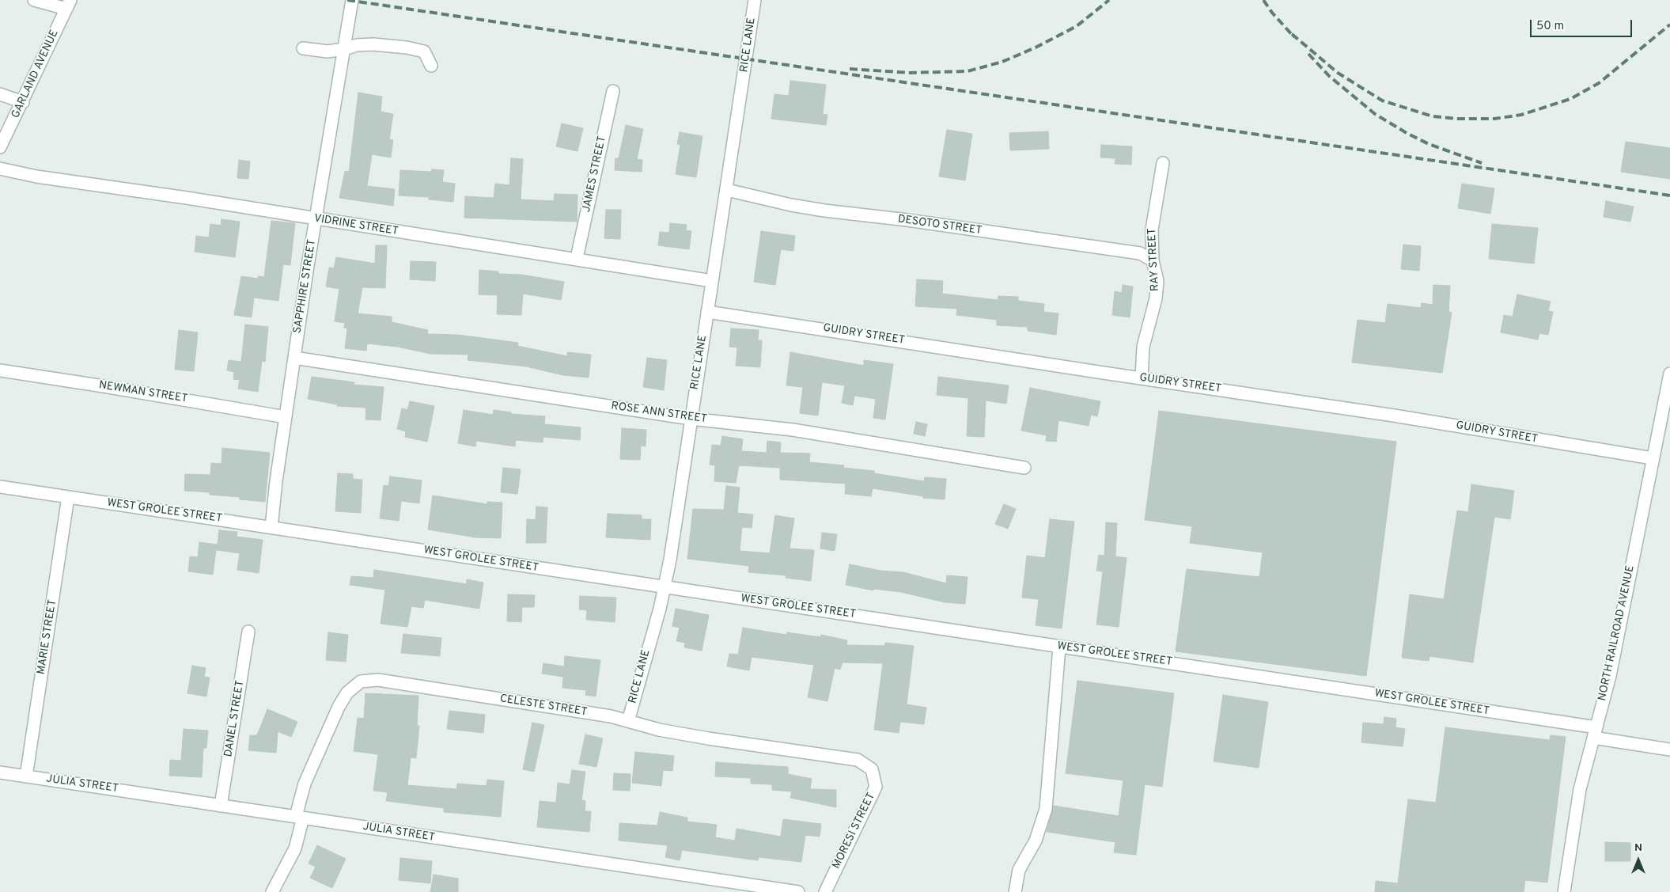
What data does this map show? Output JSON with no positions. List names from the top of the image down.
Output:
{
  "streets": {
    "street": [
      "RICE LANE",
      "GARLAND AVENUE",
      "JAMES STREET",
      "VIDRINE STREET",
      "DESOTO STREET",
      "RAY STREET",
      "SAPPHIRE STREET",
      "GUIDRY STREET",
      "NEWMAN STREET",
      "ROSE ANN STREET",
      "WEST GROLEE STREET",
      "NORTH RAILROAD AVENUE",
      "MARIE STREET",
      "CELESTE STREET",
      "DANEL STREET",
      "JULIA STREET",
      "MORESI STREET"
    ]
  },
  "crossings": [
    ["RICE LANE", "VIDRINE STREET"],
    ["RICE LANE", "DESOTO STREET"],
    ["RICE LANE", "GUIDRY STREET"],
    ["RICE LANE", "ROSE ANN STREET"],
    ["RICE LANE", "WEST GROLEE STREET"],
    ["RICE LANE", "CELESTE STREET"],
    ["JAMES STREET", "VIDRINE STREET"],
    ["VIDRINE STREET", "SAPPHIRE STREET"],
    ["DESOTO STREET", "RAY STREET"],
    ["RAY STREET", "GUIDRY STREET"],
    ["SAPPHIRE STREET", "NEWMAN STREET"],
    ["SAPPHIRE STREET", "ROSE ANN STREET"],
    ["SAPPHIRE STREET", "WEST GROLEE STREET"],
    ["GUIDRY STREET", "NORTH RAILROAD AVENUE"],
    ["WEST GROLEE STREET", "NORTH RAILROAD AVENUE"],
    ["WEST GROLEE STREET", "MARIE STREET"],
    ["MARIE STREET", "JULIA STREET"],
    ["CELESTE STREET", "JULIA STREET"],
    ["CELESTE STREET", "MORESI STREET"],
    ["DANEL STREET", "JULIA STREET"]
  ],
  "scale_bar": "50 m",
  "north": "top"
}
